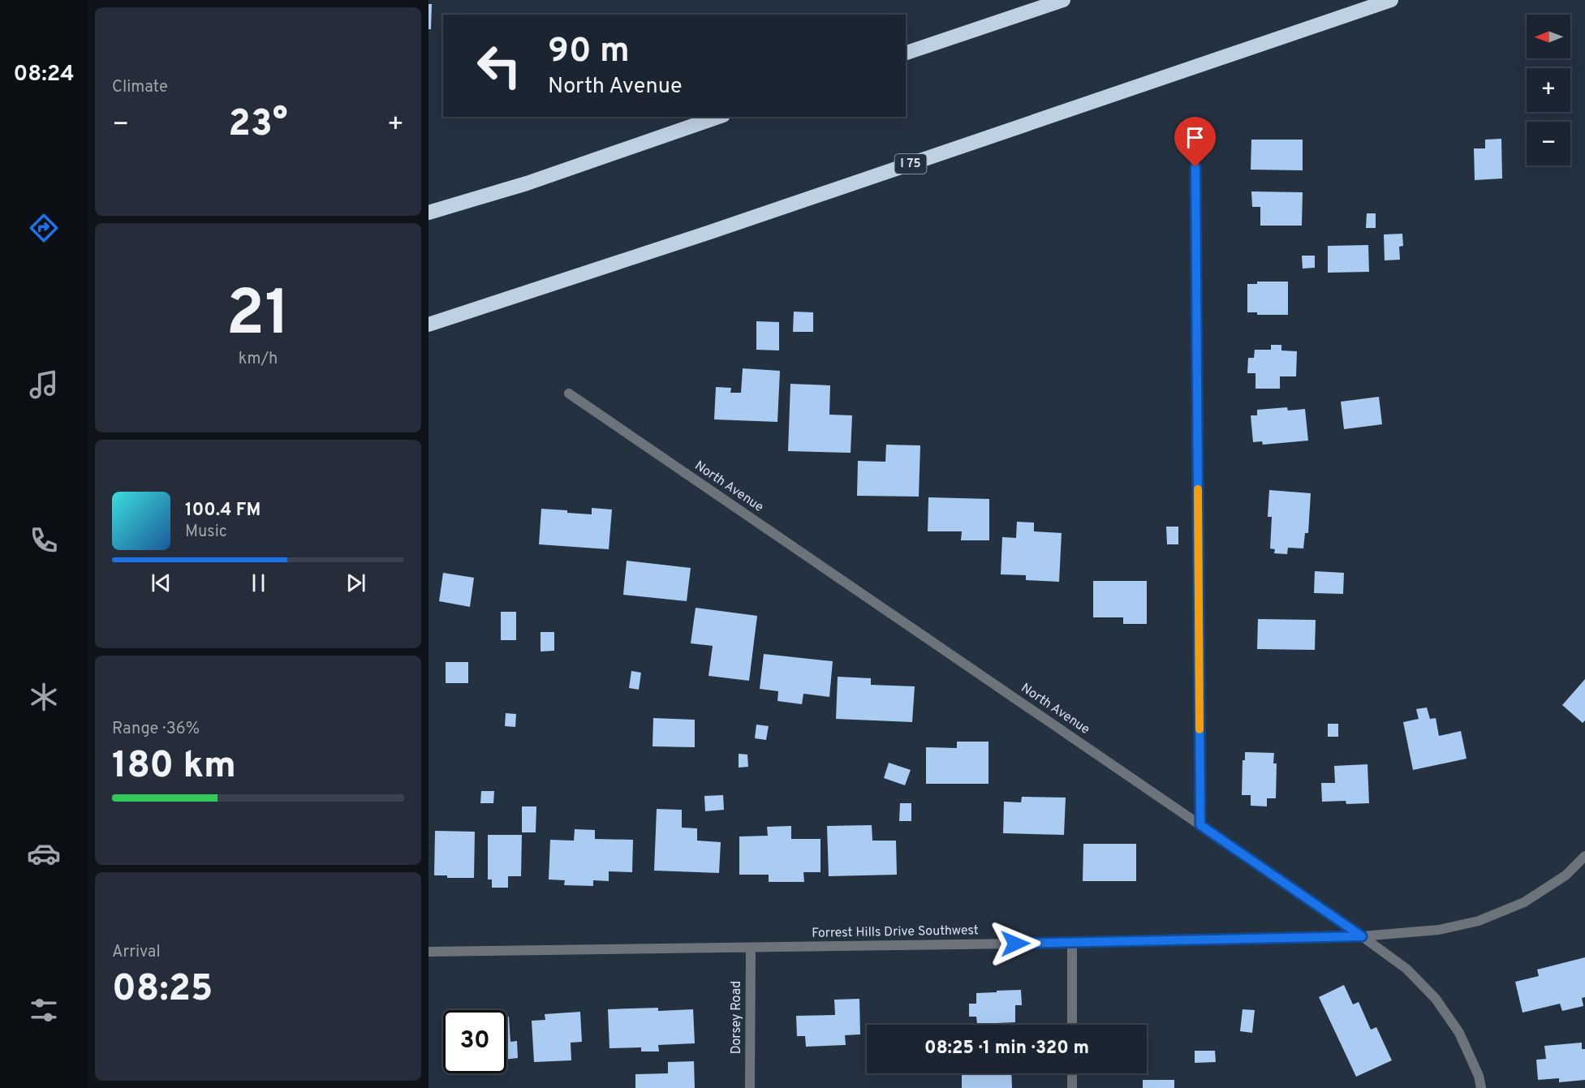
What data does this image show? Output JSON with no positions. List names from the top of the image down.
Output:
{
  "streets": {
    "highway": ["I 75"],
    "street": ["North Avenue", "Forrest Hills Drive Southwest", "Dorsey Road"]
  },
  "crossings": [
    ["North Avenue", "Forrest Hills Drive Southwest"],
    ["Forrest Hills Drive Southwest", "Dorsey Road"]
  ],
  "north": "left",
  "page": {
    "tabs": "08:24",
    "tile": [
      "Climate",
      ["21", "km/h"],
      ["Range · 36%", "180 km"],
      ["Arrival", "08:25"]
    ],
    "map_buttons": ["+", "−"],
    "turn": ["90 m", "North Avenue"],
    "heat": ["−", "23°", "+"],
    "song": ["100.4 FM", "Music"],
    "limit": "30",
    "trip": "08:25 · 1 min · 320 m"
  }
}
